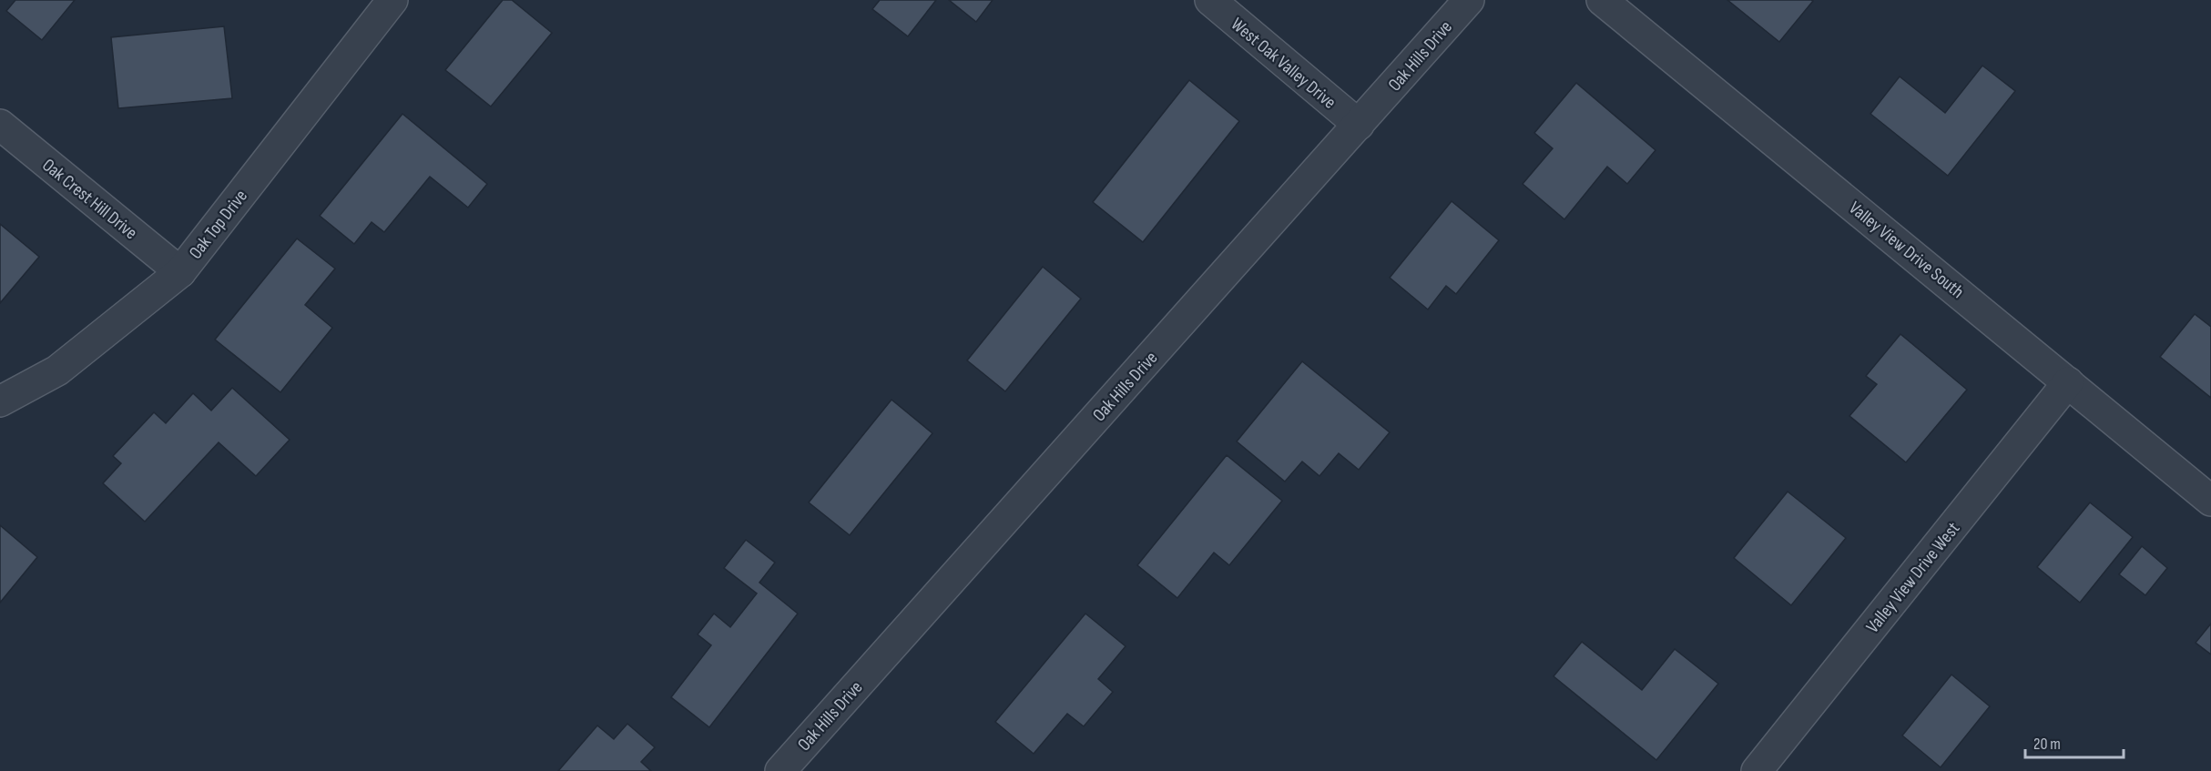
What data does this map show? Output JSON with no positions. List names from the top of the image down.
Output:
{
  "streets": {
    "street": [
      "Oak Hills Drive",
      "West Oak Valley Drive",
      "Oak Crest Hill Drive",
      "Oak Top Drive",
      "Valley View Drive South",
      "Valley View Drive West"
    ]
  },
  "crossings": [
    ["Oak Hills Drive", "West Oak Valley Drive"],
    ["Oak Crest Hill Drive", "Oak Top Drive"],
    ["Valley View Drive South", "Valley View Drive West"]
  ],
  "scale_bar": "20 m"
}
